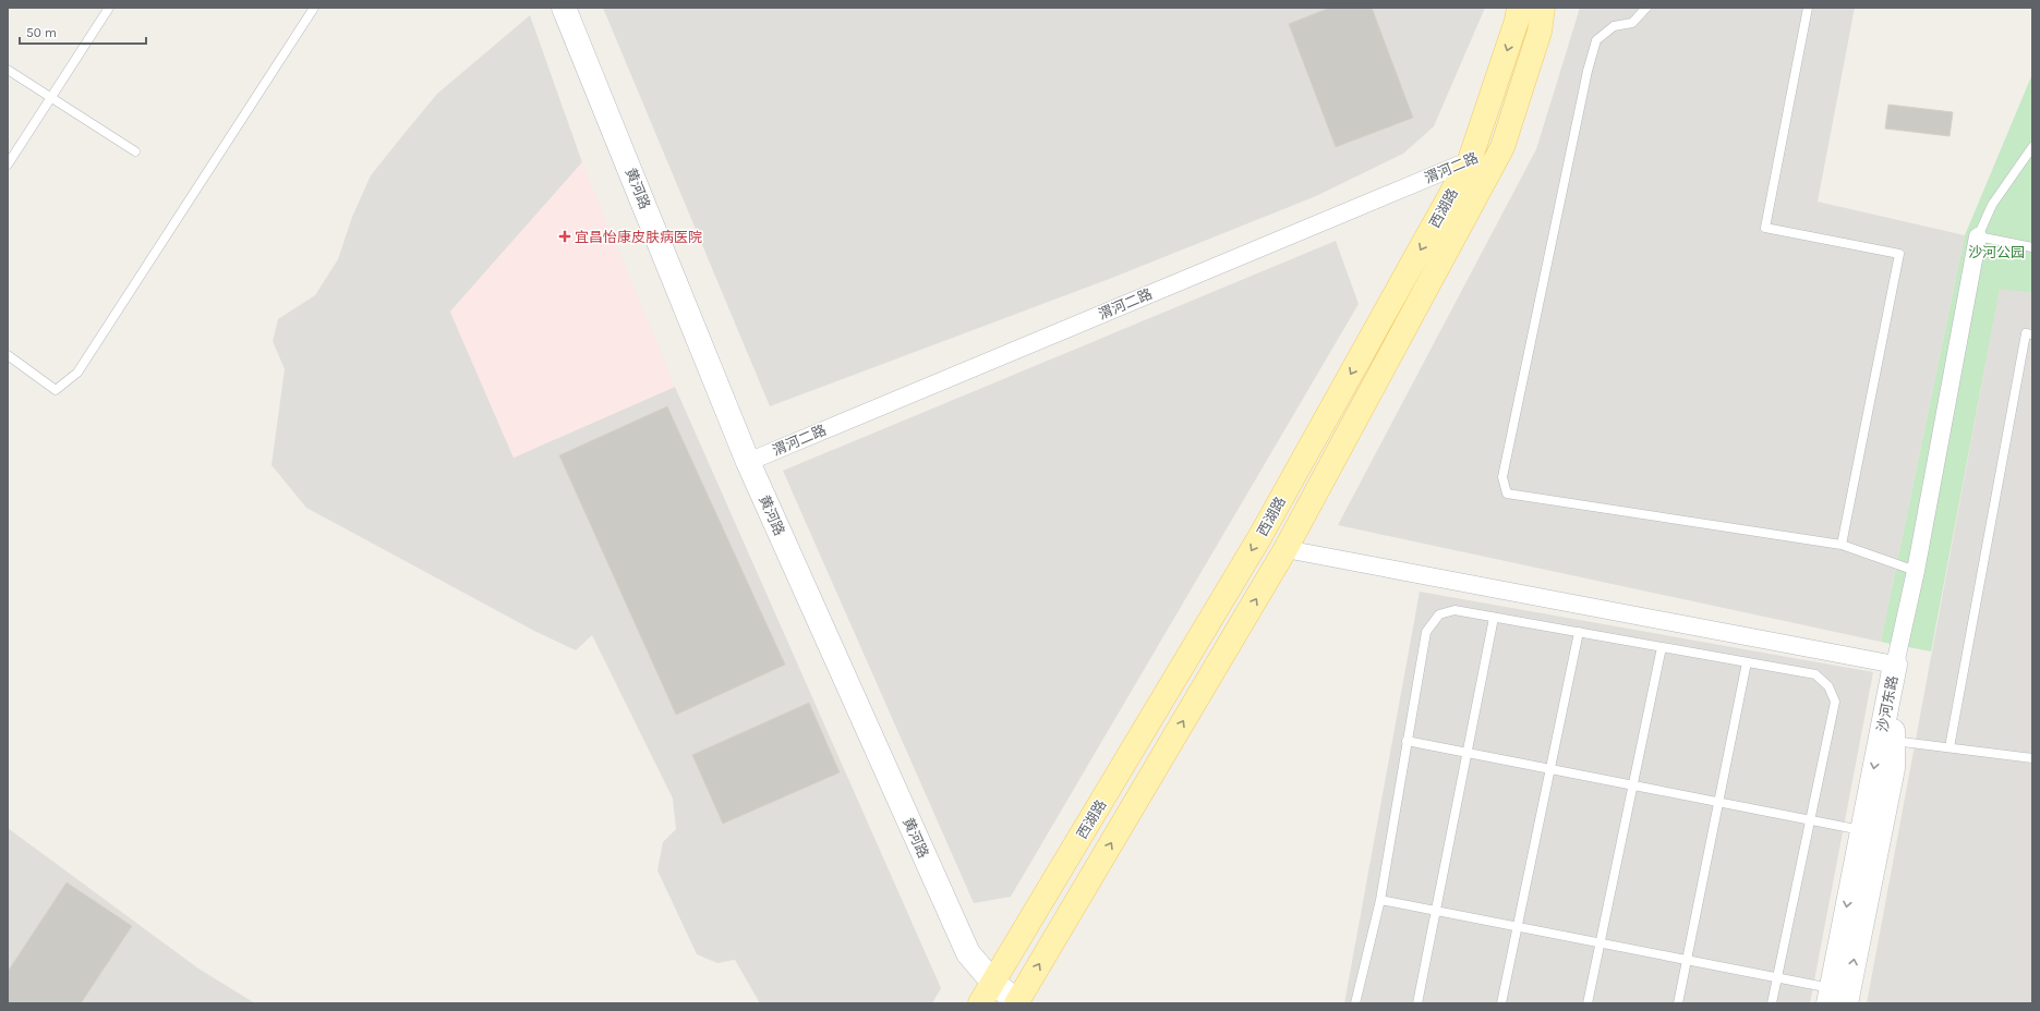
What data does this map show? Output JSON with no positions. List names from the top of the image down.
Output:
{
  "streets": {
    "main road": ["黄河路", "西湖路", "沙河东路"],
    "street": ["渭河二路"]
  },
  "crossings": [
    ["渭河二路", "黄河路"],
    ["渭河二路", "西湖路"],
    ["黄河路", "西湖路"]
  ],
  "parks": ["沙河公园"],
  "places": {
    "health": ["宜昌怡康皮肤病医院"]
  },
  "scale_bar": "50 m"
}
